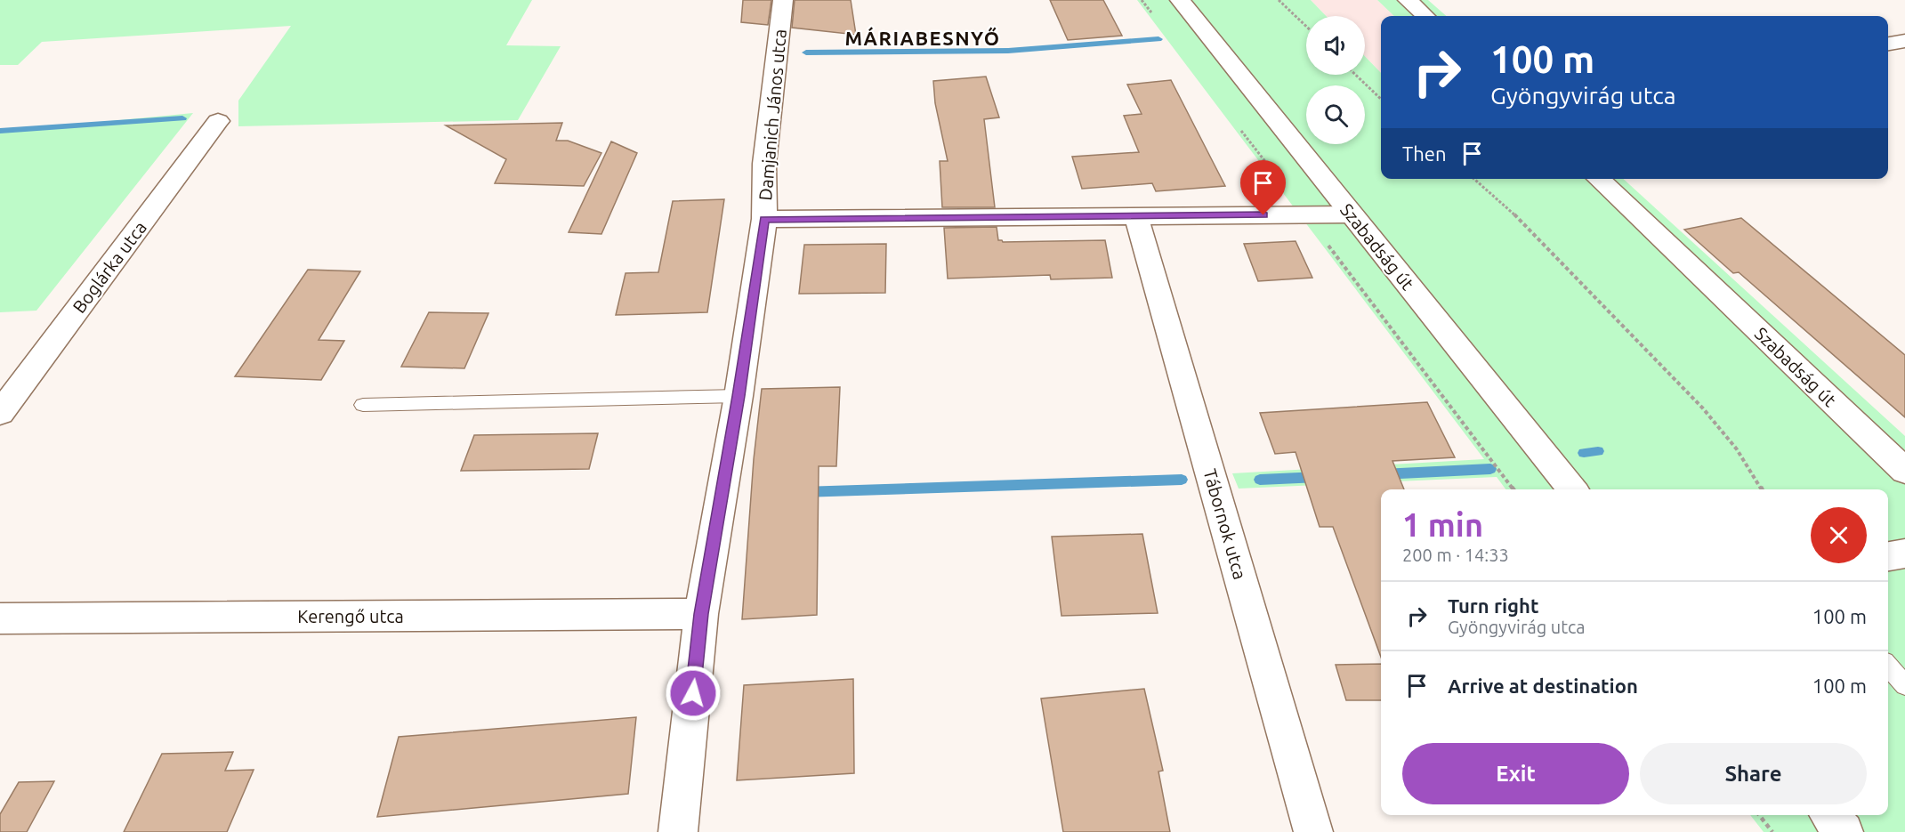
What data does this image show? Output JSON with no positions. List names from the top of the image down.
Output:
{
  "streets": {
    "street": [
      "Damjanich János utca",
      "Szabadság út",
      "Boglárka utca",
      "Tábornok utca",
      "Kerengő utca"
    ]
  },
  "crossings": [
    ["Damjanich János utca", "Kerengő utca"]
  ],
  "districts": ["MÁRIABESNYŐ"],
  "page": {
    "turn": ["100 m", "Gyöngyvirág utca"],
    "then": "Then",
    "heading": ["1 min", "200 m · 14:33"],
    "list": [
      {
        "name": "Turn right",
        "note": "Gyöngyvirág utca",
        "value": "100 m"
      },
      {
        "name": "Arrive at destination",
        "value": "100 m"
      }
    ],
    "buttons": ["Exit", "Share"]
  }
}
